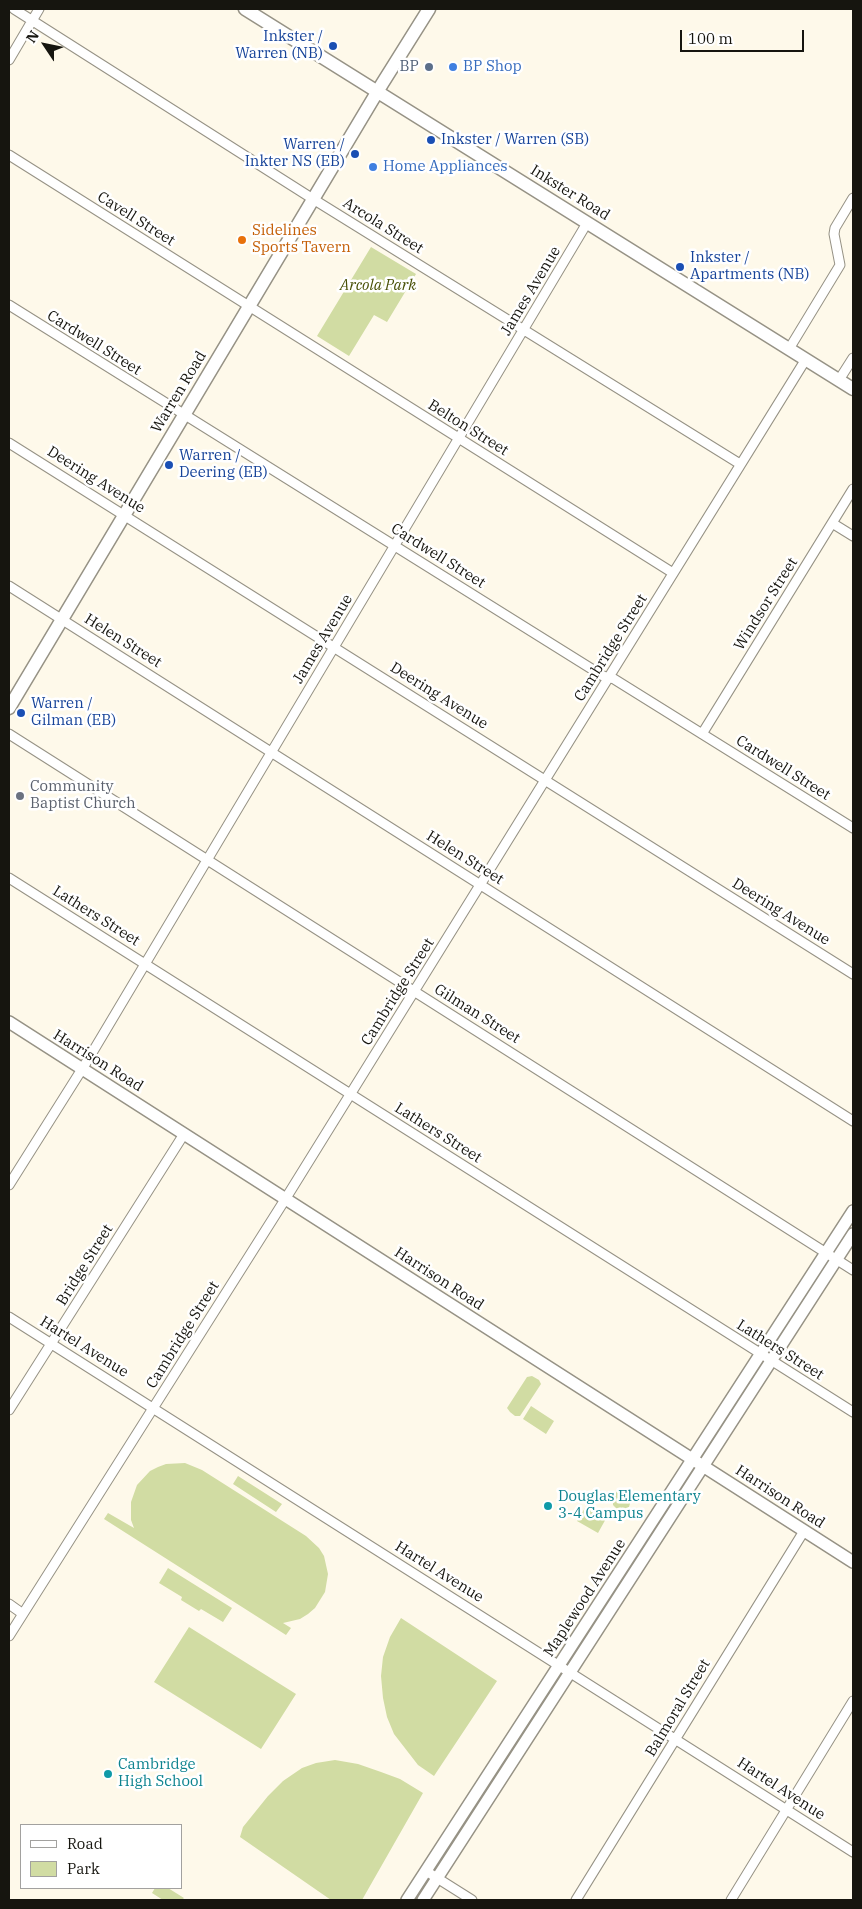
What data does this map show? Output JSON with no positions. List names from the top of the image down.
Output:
{
  "streets": {
    "main road": ["Inkster Road", "Warren Road"],
    "street": [
      "Cavell Street",
      "Arcola Street",
      "James Avenue",
      "Cardwell Street",
      "Belton Street",
      "Deering Avenue",
      "Windsor Street",
      "Helen Street",
      "Cambridge Street",
      "Lathers Street",
      "Gilman Street",
      "Harrison Road",
      "Bridge Street",
      "Hartel Avenue",
      "Maplewood Avenue",
      "Balmoral Street"
    ]
  },
  "crossings": [
    ["Inkster Road", "James Avenue"],
    ["Inkster Road", "Warren Road"],
    ["Inkster Road", "Cambridge Street"],
    ["Cavell Street", "Warren Road"],
    ["Cavell Street", "Belton Street"],
    ["Arcola Street", "James Avenue"],
    ["Arcola Street", "Warren Road"],
    ["Arcola Street", "Cambridge Street"],
    ["James Avenue", "Cardwell Street"],
    ["James Avenue", "Belton Street"],
    ["James Avenue", "Deering Avenue"],
    ["James Avenue", "Helen Street"],
    ["James Avenue", "Lathers Street"],
    ["James Avenue", "Gilman Street"],
    ["James Avenue", "Harrison Road"],
    ["Cardwell Street", "Warren Road"],
    ["Cardwell Street", "Windsor Street"],
    ["Cardwell Street", "Cambridge Street"],
    ["Warren Road", "Belton Street"],
    ["Warren Road", "Deering Avenue"],
    ["Warren Road", "Helen Street"],
    ["Belton Street", "Cambridge Street"],
    ["Deering Avenue", "Cambridge Street"],
    ["Helen Street", "Cambridge Street"],
    ["Cambridge Street", "Lathers Street"],
    ["Cambridge Street", "Gilman Street"],
    ["Cambridge Street", "Harrison Road"],
    ["Cambridge Street", "Hartel Avenue"],
    ["Lathers Street", "Maplewood Avenue"],
    ["Gilman Street", "Maplewood Avenue"],
    ["Harrison Road", "Bridge Street"],
    ["Harrison Road", "Maplewood Avenue"],
    ["Harrison Road", "Balmoral Street"],
    ["Bridge Street", "Hartel Avenue"],
    ["Hartel Avenue", "Maplewood Avenue"],
    ["Hartel Avenue", "Balmoral Street"]
  ],
  "parks": ["Arcola Park"],
  "places": [
    "Inkster / Warren (NB)",
    "BP",
    "BP Shop",
    "Inkster / Warren (SB)",
    "Warren / Inkter NS (EB)",
    "Home Appliances",
    "Sidelines Sports Tavern",
    "Inkster / Apartments (NB)",
    "Warren / Deering (EB)",
    "Warren / Gilman (EB)",
    "Community Baptist Church",
    "Douglas Elementary 3-4 Campus",
    "Cambridge High School"
  ],
  "legend": ["Road", "Park"],
  "scale_bar": "100 m",
  "north": "top left"
}
